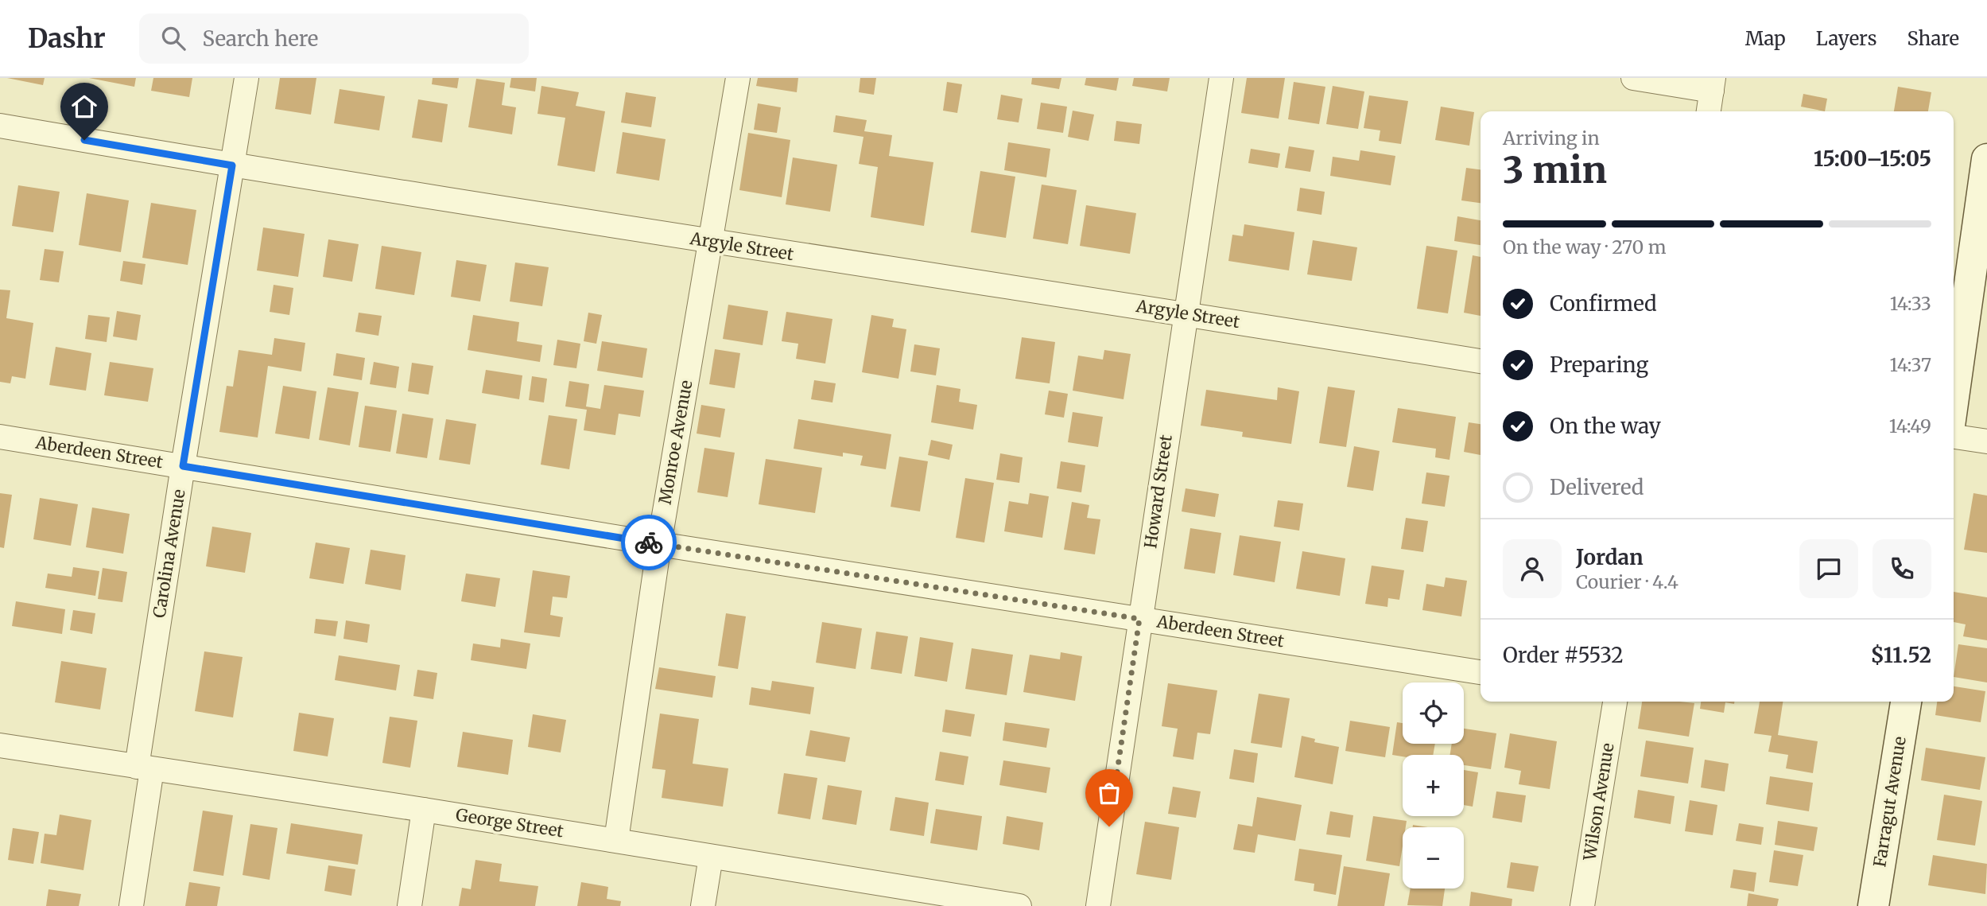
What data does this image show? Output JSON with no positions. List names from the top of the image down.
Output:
{
  "streets": {
    "street": [
      "Argyle Street",
      "Monroe Avenue",
      "Aberdeen Street",
      "Howard Street",
      "Carolina Avenue",
      "Wilson Avenue",
      "Farragut Avenue",
      "George Street"
    ]
  },
  "crossings": [
    ["Argyle Street", "Monroe Avenue"],
    ["Argyle Street", "Howard Street"],
    ["Argyle Street", "Carolina Avenue"],
    ["Monroe Avenue", "Aberdeen Street"],
    ["Monroe Avenue", "George Street"],
    ["Aberdeen Street", "Howard Street"],
    ["Aberdeen Street", "Carolina Avenue"],
    ["Carolina Avenue", "George Street"]
  ],
  "page": {
    "header": "Dashr",
    "search": "Search here",
    "nav": ["Map", "Layers", "Share"],
    "heading": ["3 min", "Arriving in", "15:00–15:05"],
    "panel": [
      "Jordan",
      "Courier · 4.4",
      "Order #5532",
      "$11.52"
    ],
    "bar": "On the way · 270 m",
    "list": [
      ["Confirmed", "14:33"],
      ["Preparing", "14:37"],
      ["On the way", "14:49"],
      "Delivered"
    ],
    "map_buttons": ["+", "−"]
  }
}
